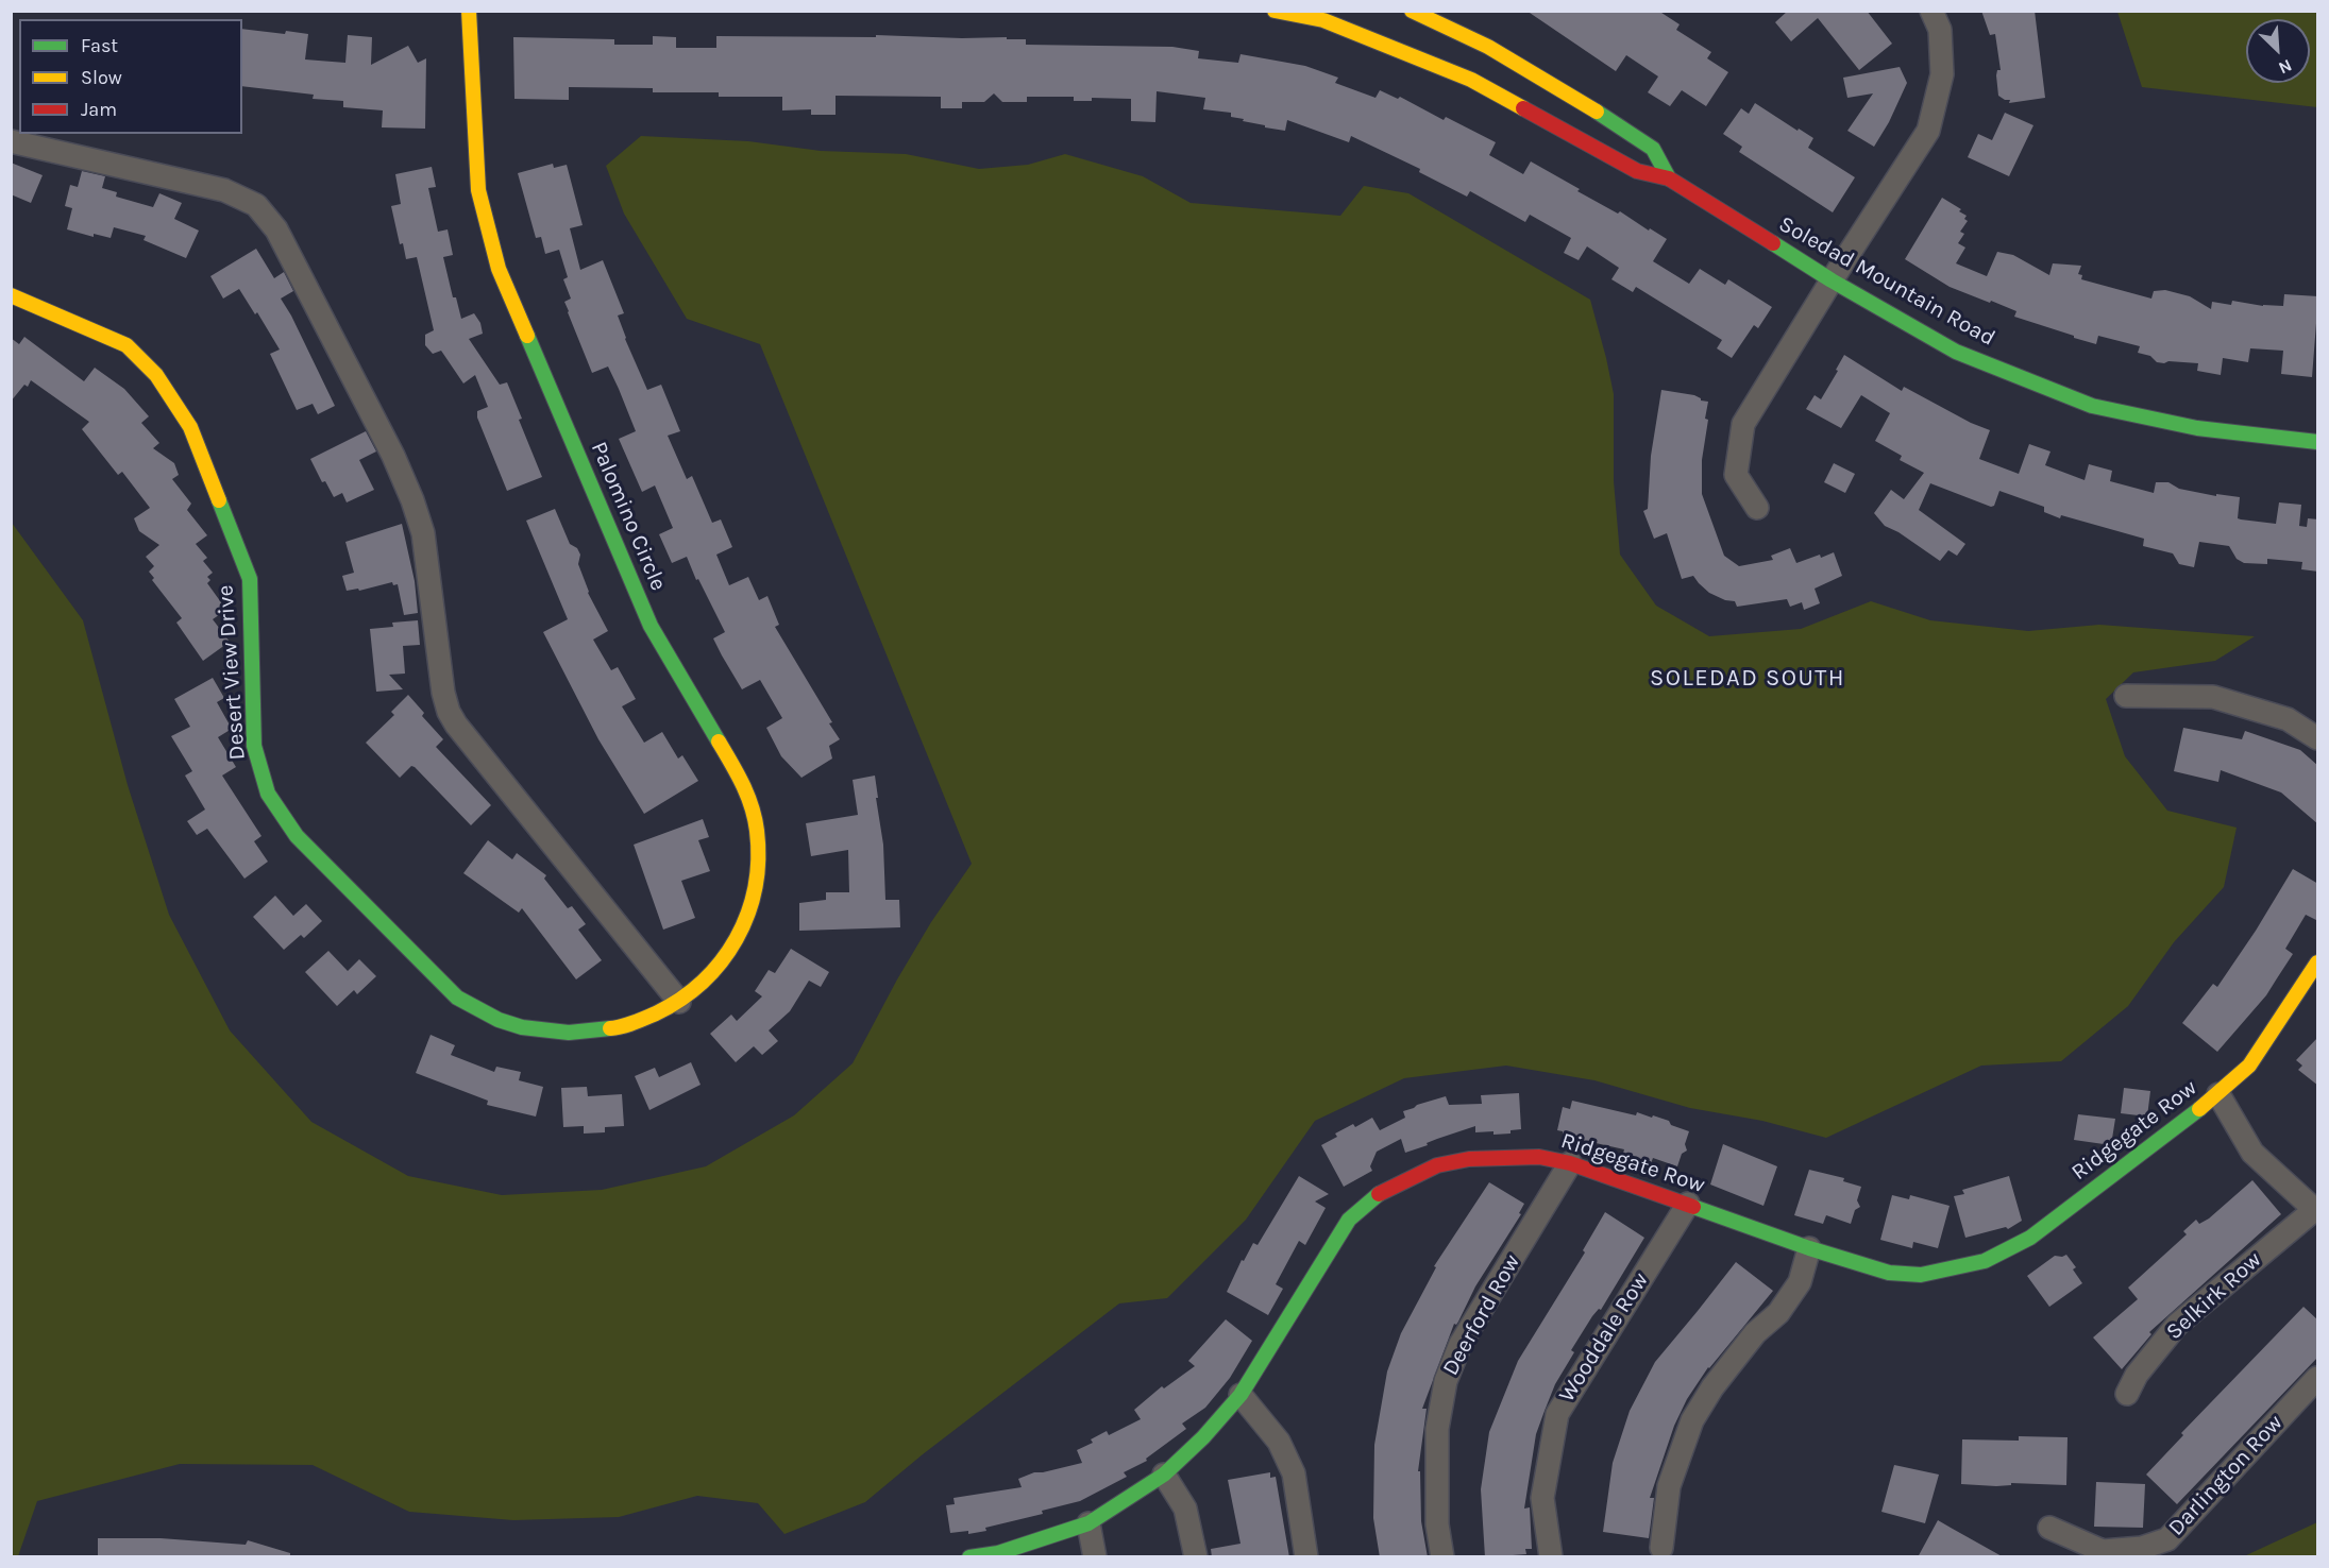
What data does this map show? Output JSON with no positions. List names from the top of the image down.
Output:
{
  "streets": {
    "street": [
      "Soledad Mountain Road",
      "Palomino Circle",
      "Desert View Drive",
      "Ridgegate Row",
      "Selkirk Row",
      "Deerford Row",
      "Wooddale Row",
      "Darlington Row"
    ]
  },
  "crossings": [
    ["Palomino Circle", "Desert View Drive"],
    ["Ridgegate Row", "Deerford Row"],
    ["Ridgegate Row", "Wooddale Row"]
  ],
  "districts": ["SOLEDAD SOUTH"],
  "legend": ["Fast", "Slow", "Jam"],
  "north": "bottom right"
}
